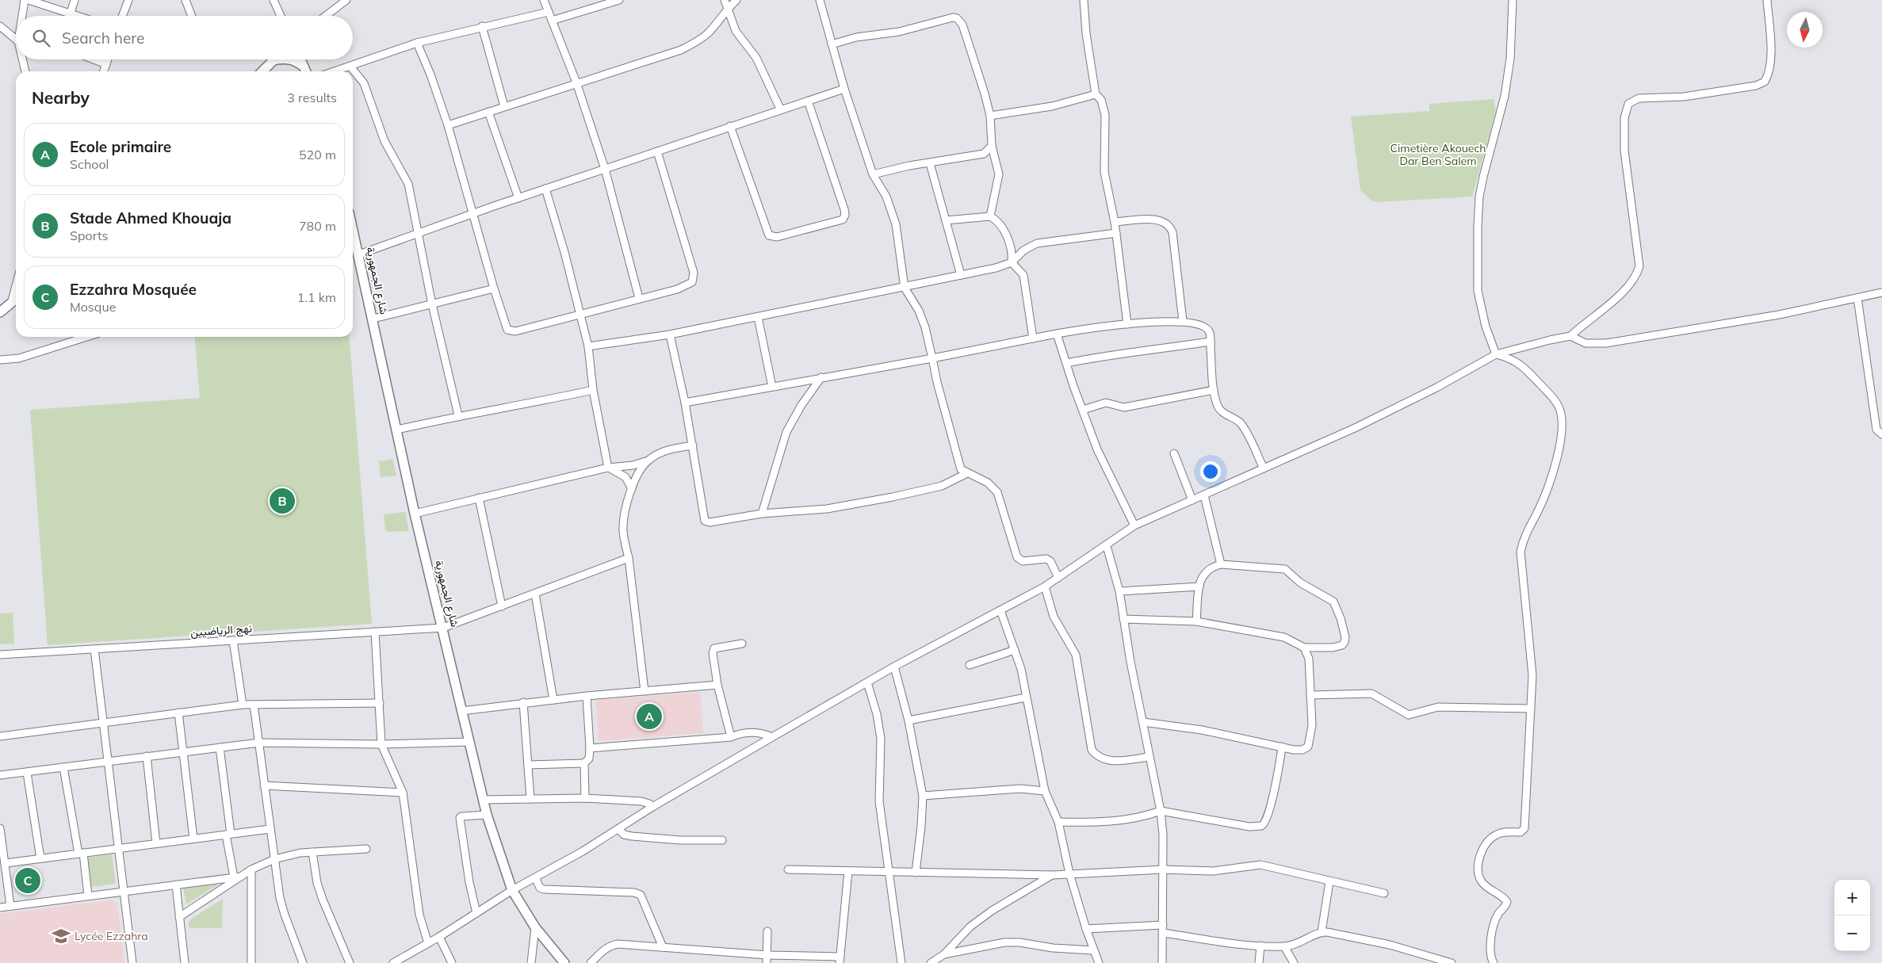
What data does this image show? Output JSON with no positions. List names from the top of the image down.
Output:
{
  "streets": {
    "main road": ["شارع الجمهورية"],
    "street": ["نهج الرياضيين"]
  },
  "crossings": [
    ["شارع الجمهورية", "نهج الرياضيين"]
  ],
  "parks": ["Cimetière Akouech Dar Ben Salem"],
  "places": {
    "school or university": ["Lycée Ezzahra"]
  },
  "north": "bottom",
  "page": {
    "search": "Search here",
    "heading": ["Nearby", "3 results"],
    "list": [
      {
        "mark": "A",
        "name": "Ecole primaire",
        "note": "School",
        "value": "520 m"
      },
      {
        "mark": "B",
        "name": "Stade Ahmed Khouaja",
        "note": "Sports",
        "value": "780 m"
      },
      {
        "mark": "C",
        "name": "Ezzahra Mosquée",
        "note": "Mosque",
        "value": "1.1 km"
      }
    ],
    "pins": ["B", "A", "C"],
    "map_buttons": ["+", "−"]
  }
}
